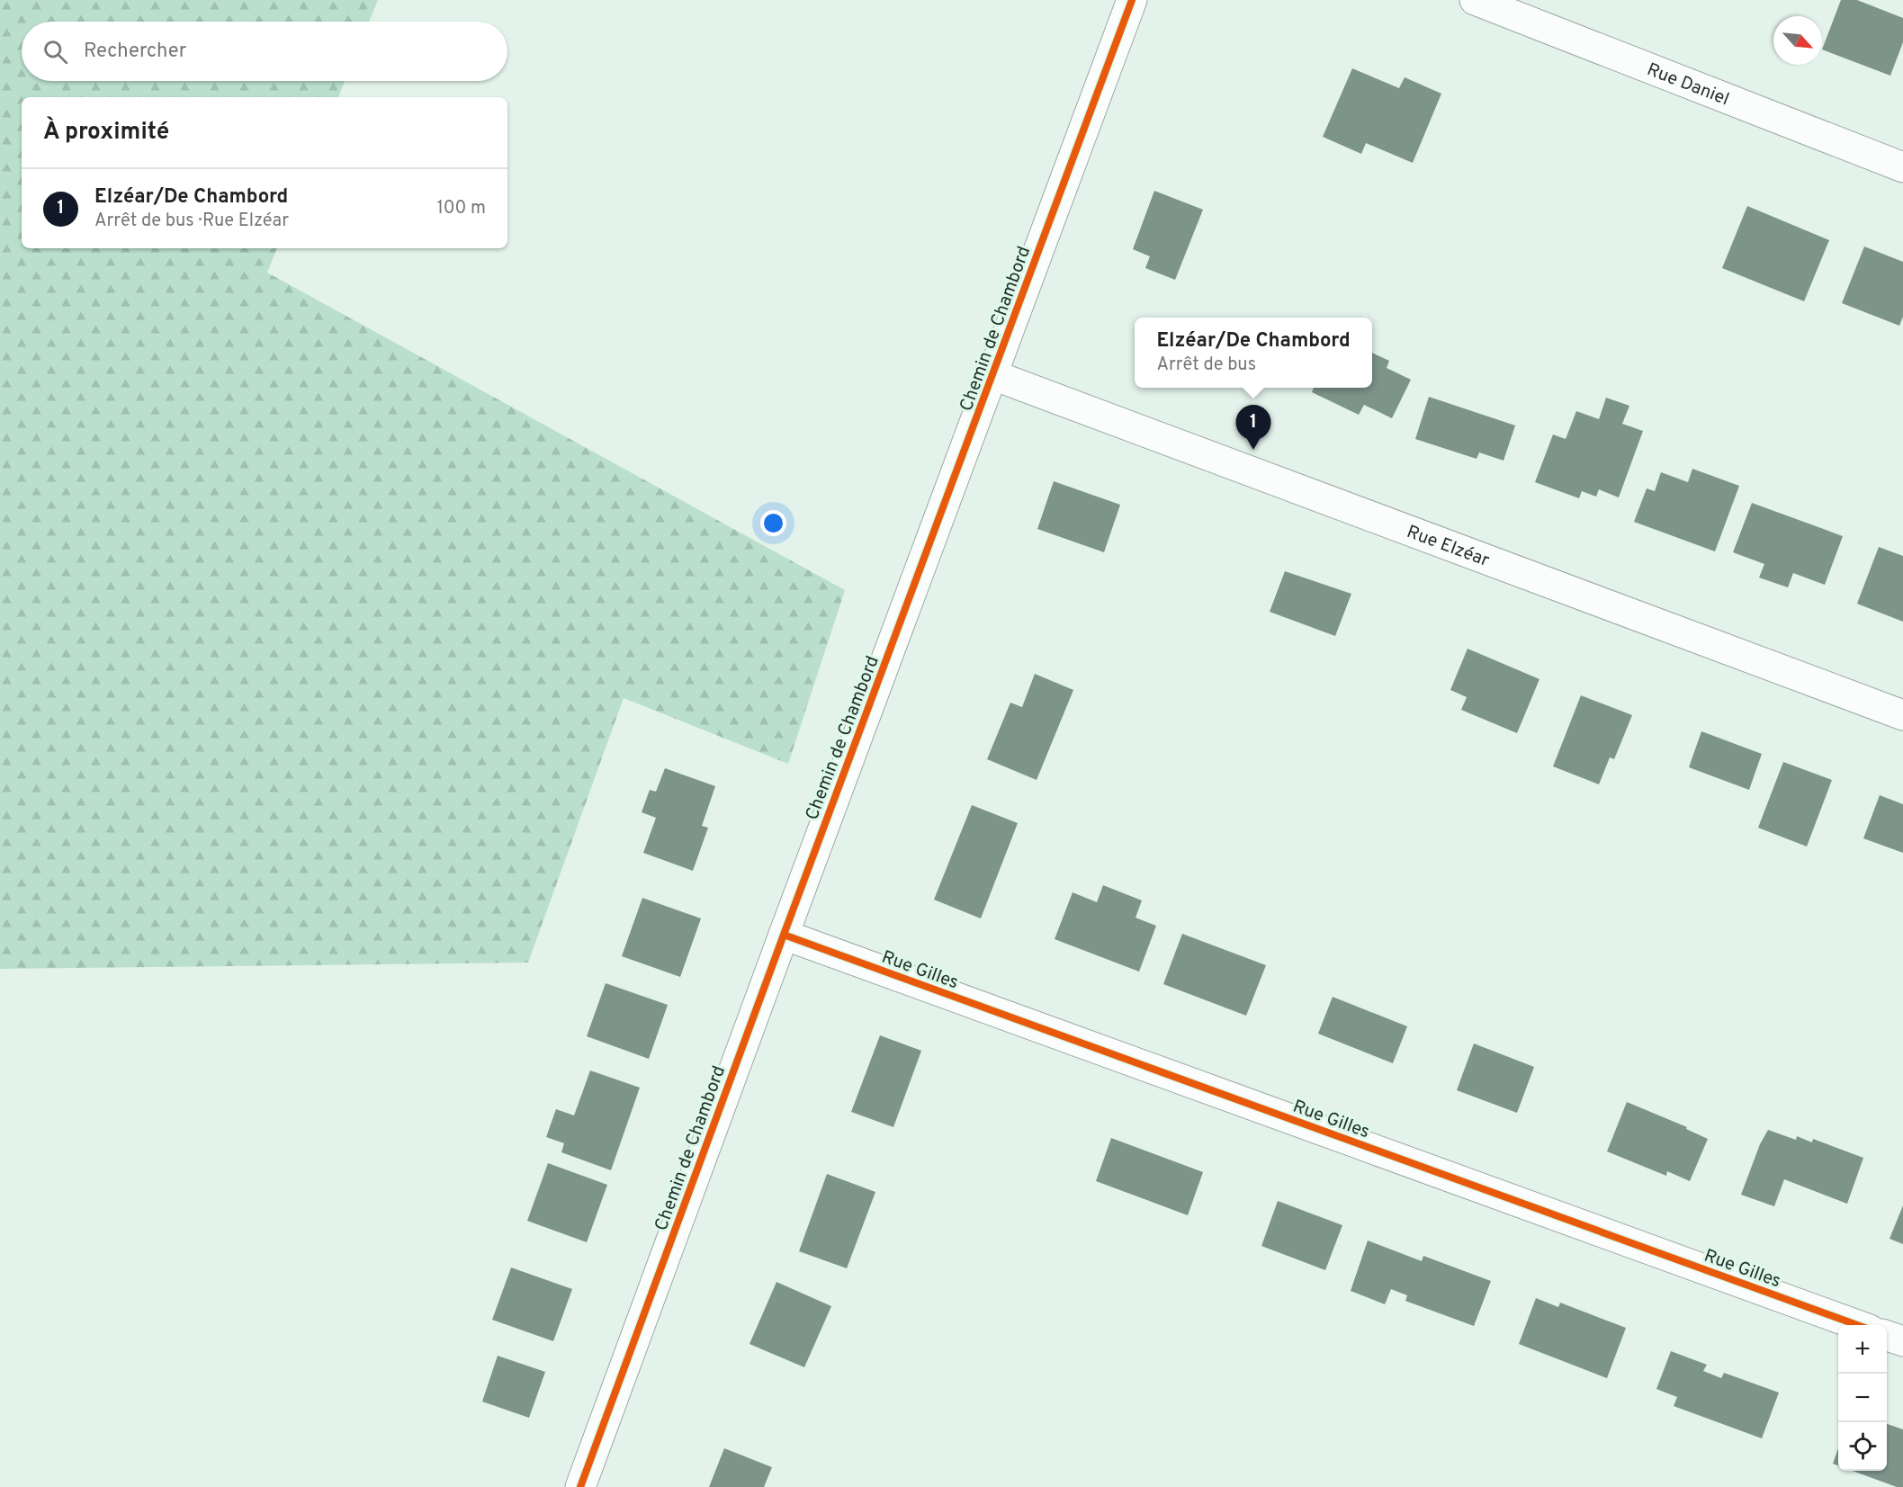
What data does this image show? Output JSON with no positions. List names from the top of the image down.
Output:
{
  "streets": {
    "street": [
      "Rue Daniel",
      "Chemin de Chambord",
      "Rue Elzéar",
      "Rue Gilles"
    ]
  },
  "crossings": [
    ["Chemin de Chambord", "Rue Elzéar"],
    ["Chemin de Chambord", "Rue Gilles"]
  ],
  "north": "bottom right",
  "page": {
    "search": "Rechercher",
    "heading": "À proximité",
    "list": [
      {
        "mark": "1",
        "name": "Elzéar/De Chambord",
        "note": "Arrêt de bus · Rue Elzéar",
        "value": "100 m"
      }
    ],
    "popup": ["Elzéar/De Chambord", "Arrêt de bus"],
    "pins": "1",
    "map_buttons": ["+", "−"]
  }
}
